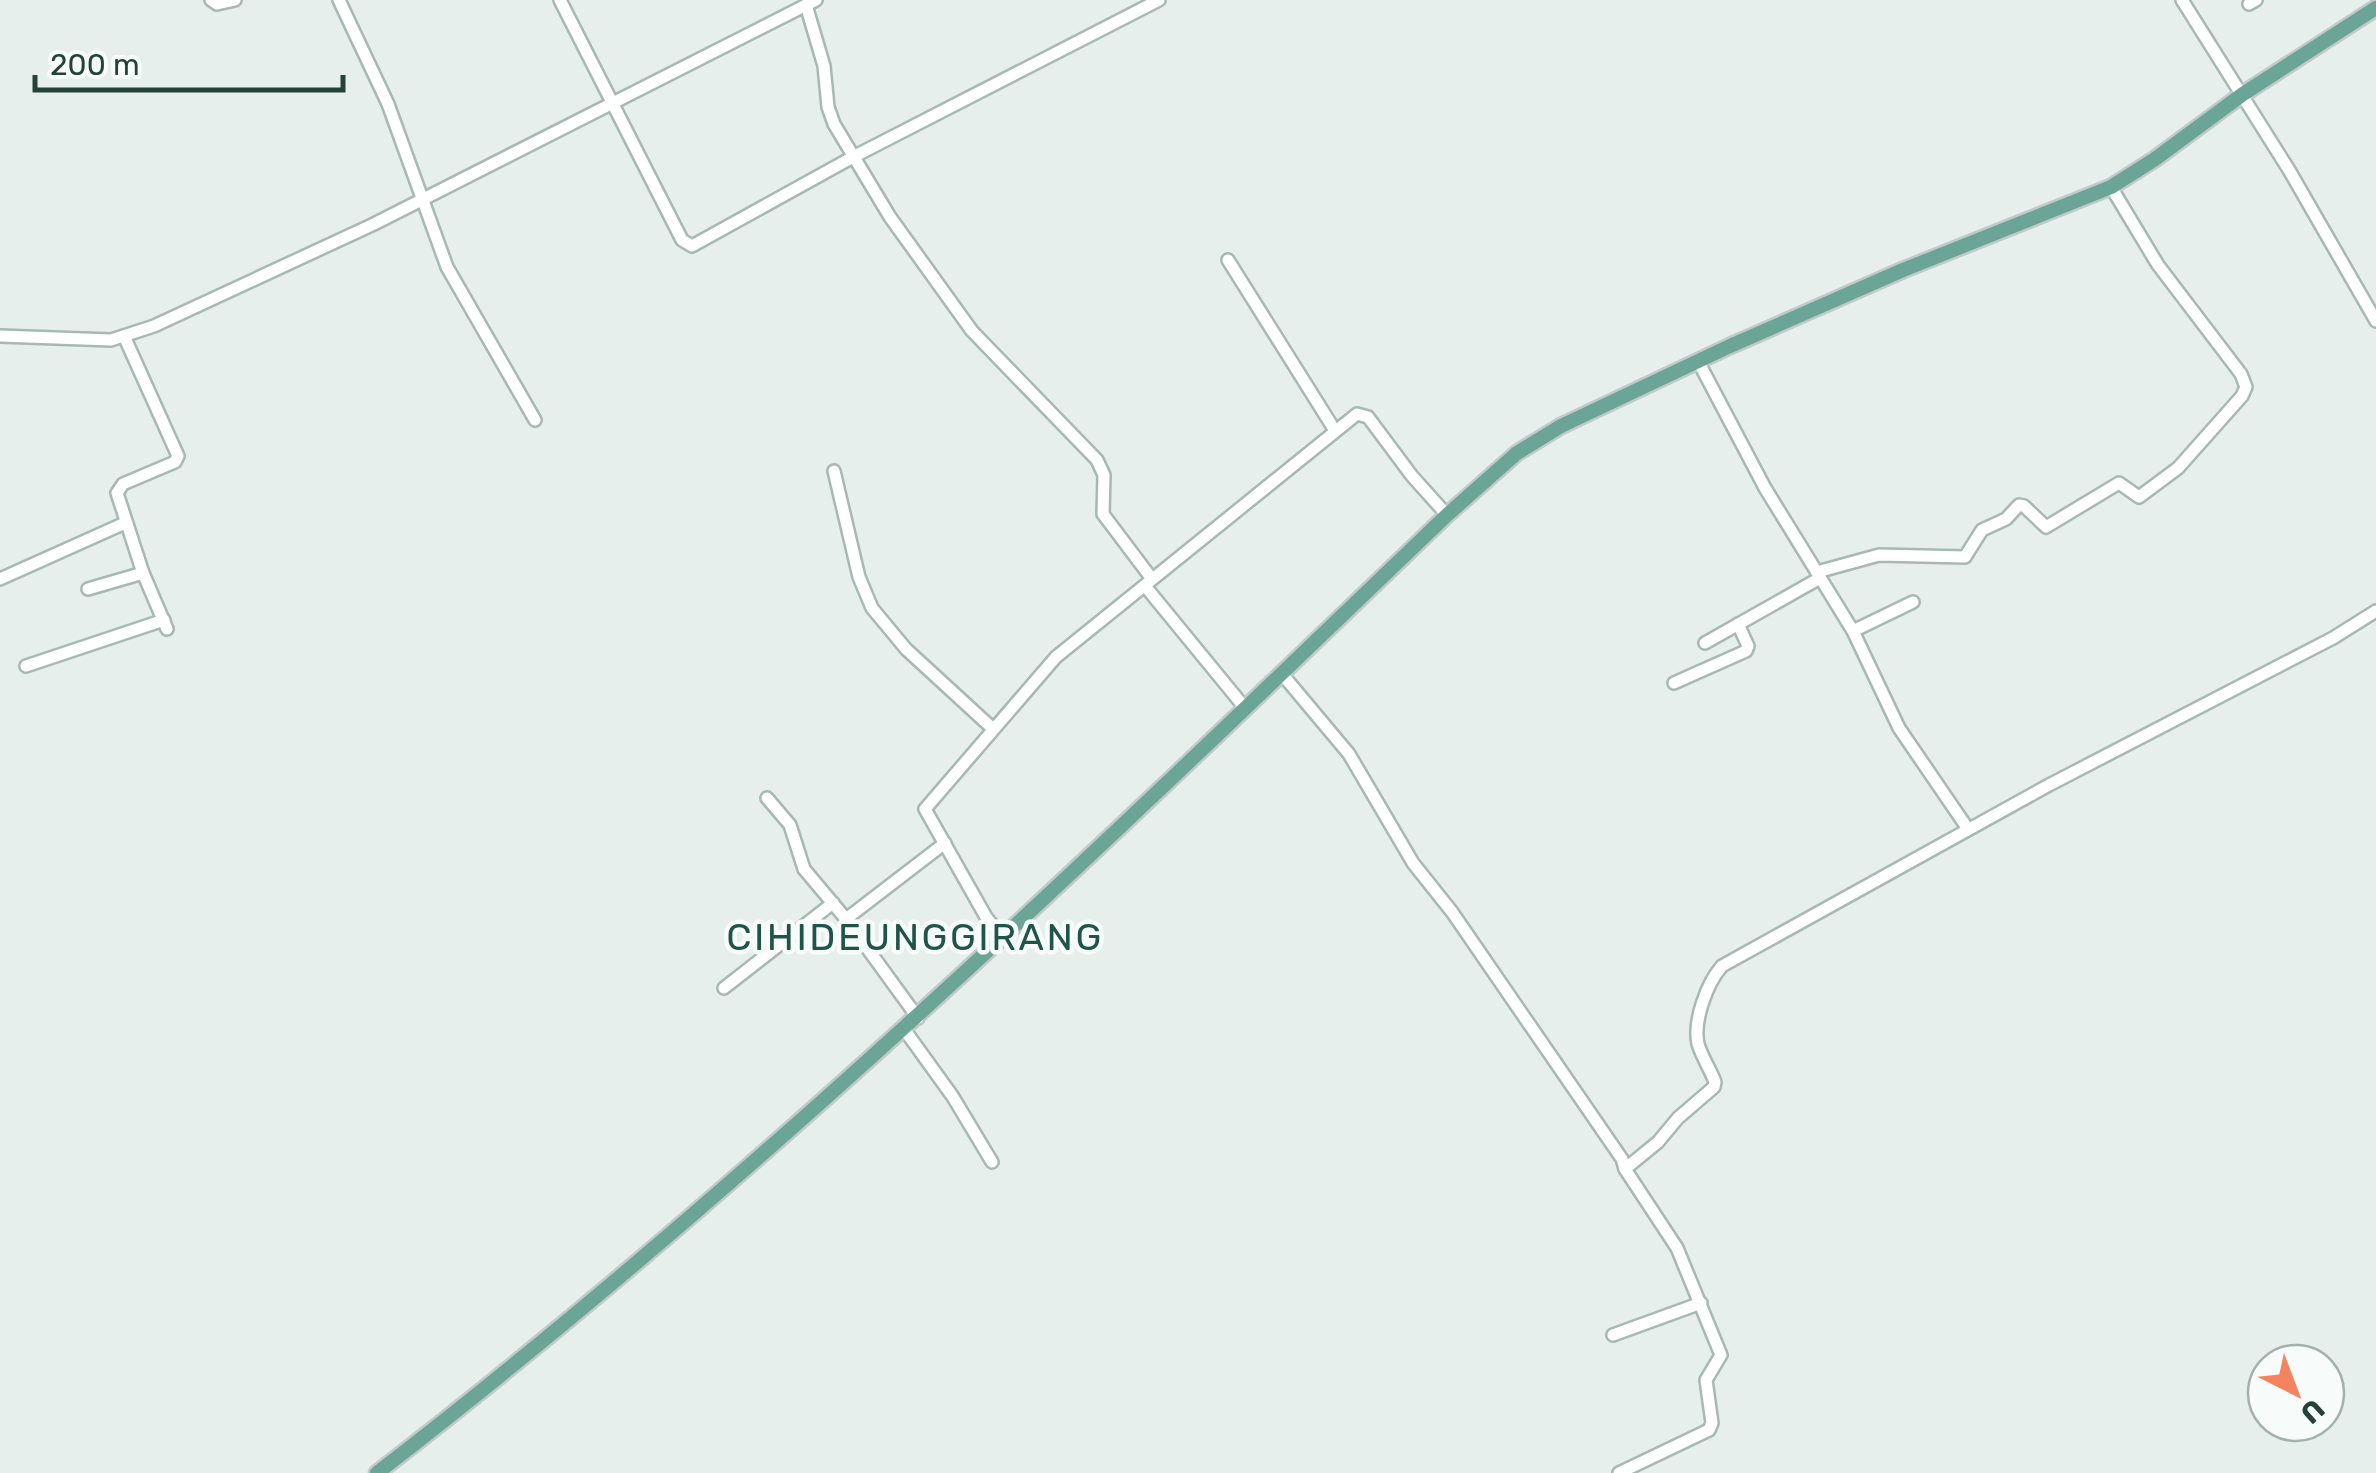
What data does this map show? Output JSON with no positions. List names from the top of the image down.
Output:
{
  "districts": ["CIHIDEUNGGIRANG"],
  "scale_bar": "200 m",
  "north": "bottom right"
}
